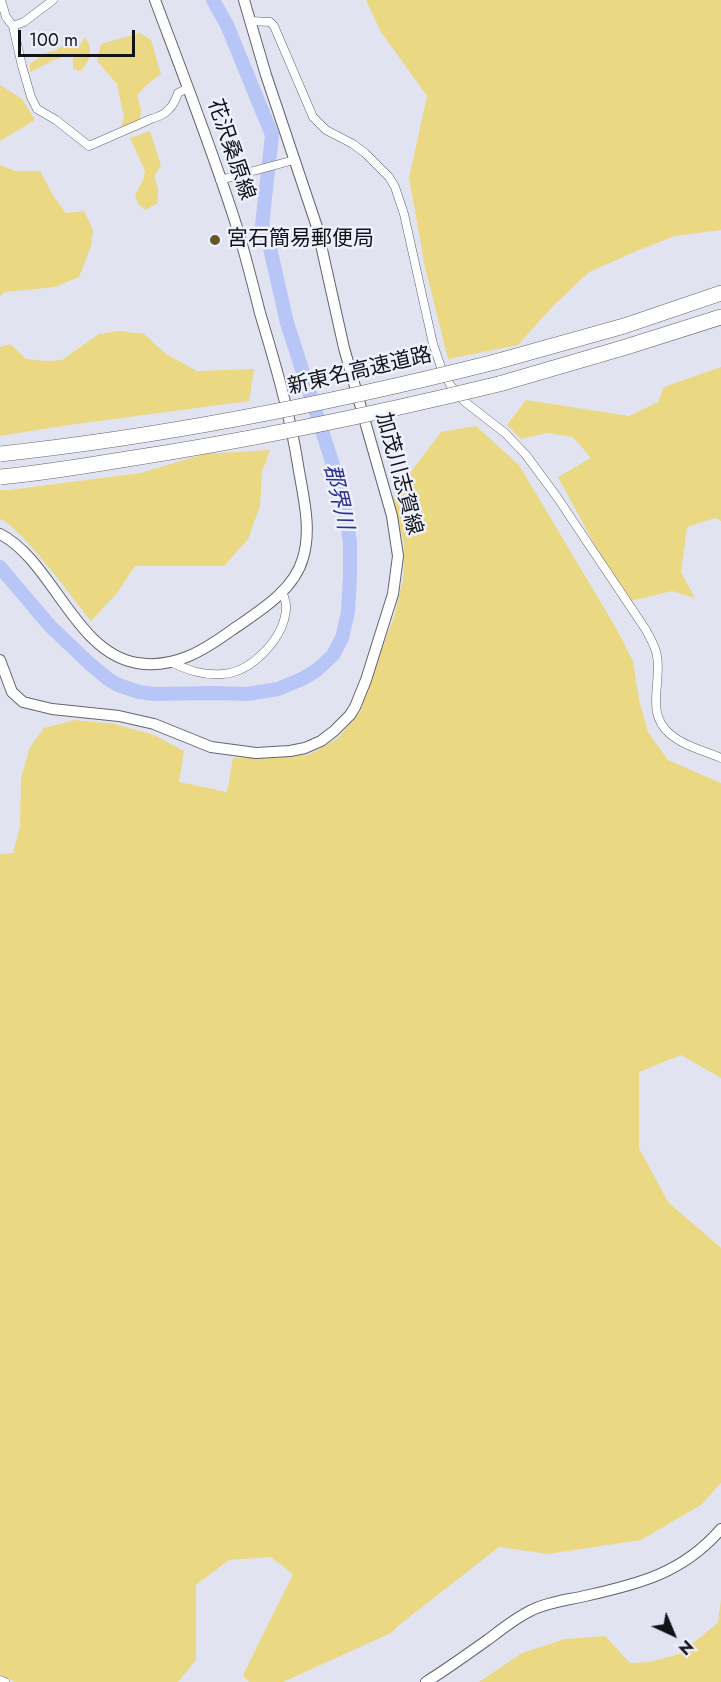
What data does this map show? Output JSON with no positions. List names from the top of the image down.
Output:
{
  "streets": {
    "highway": ["新東名高速道路"],
    "main road": ["花沢桑原線", "加茂川志賀線"]
  },
  "water": ["郡界川"],
  "places": ["宮石簡易郵便局"],
  "scale_bar": "100 m",
  "north": "bottom right"
}
